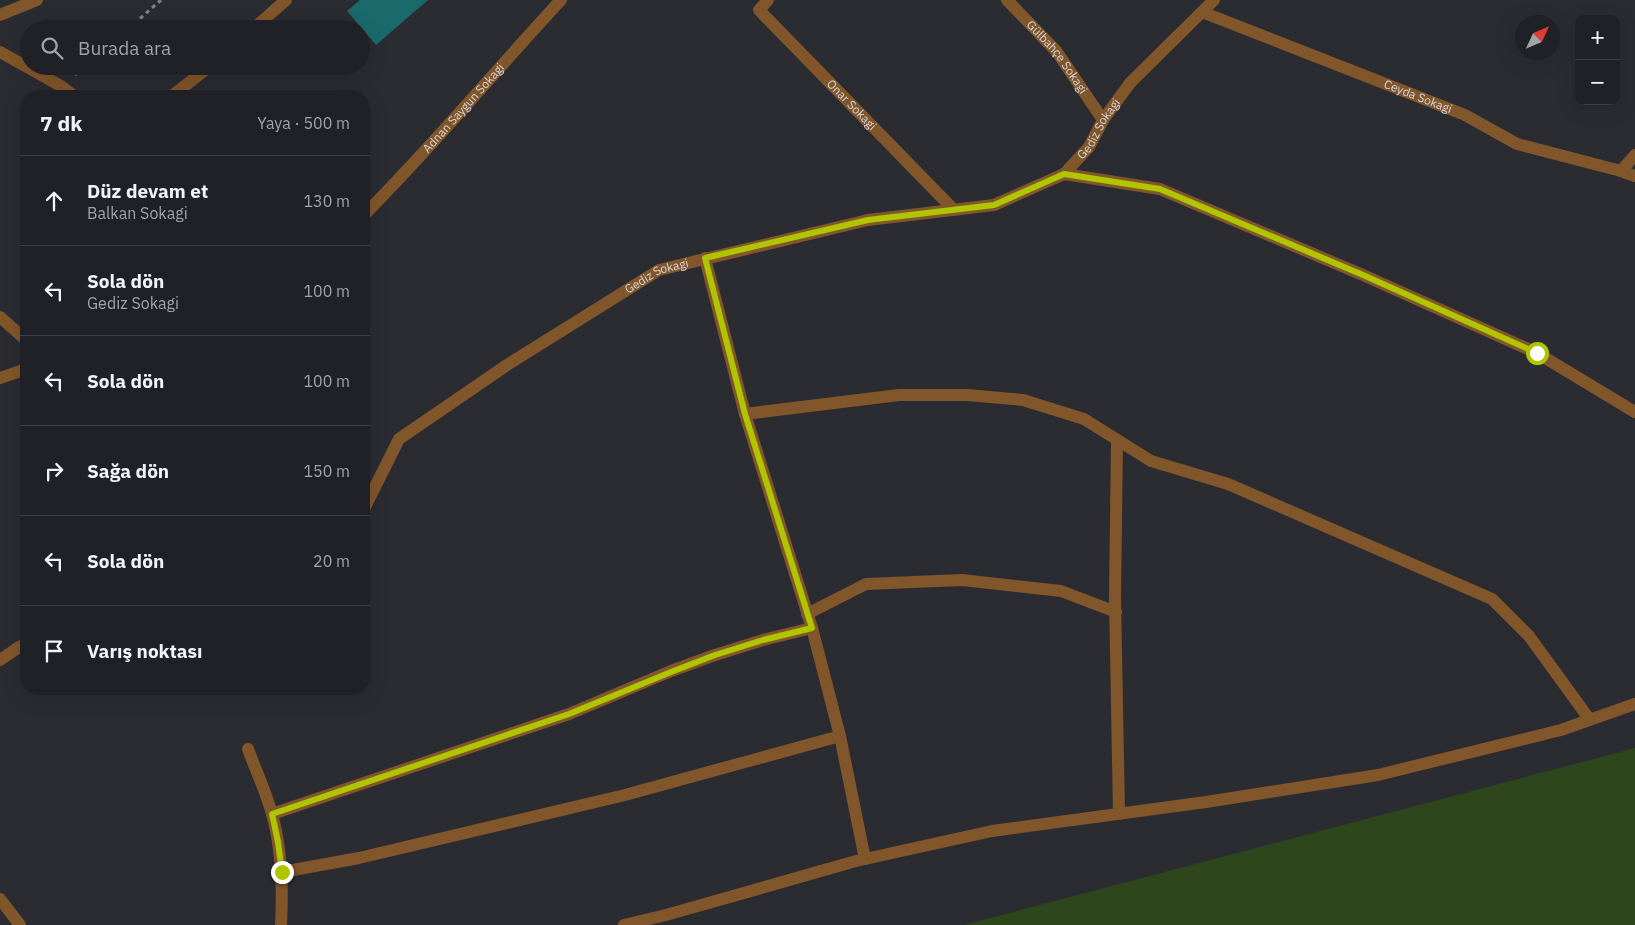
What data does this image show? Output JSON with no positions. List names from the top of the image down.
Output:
{
  "streets": {
    "street": [
      "Gülbahçe Sokagi",
      "Ceyda Sokagi",
      "Onar Sokagi",
      "Adnan Saygun Sokagi",
      "Gediz Sokagi"
    ]
  },
  "crossings": [
    ["Gülbahçe Sokagi", "Gediz Sokagi"],
    ["Ceyda Sokagi", "Gediz Sokagi"],
    ["Onar Sokagi", "Gediz Sokagi"]
  ],
  "north": "top right",
  "page": {
    "map_buttons": ["+", "−"],
    "search": "Burada ara",
    "heading": ["7 dk", "Yaya · 500 m"],
    "list": [
      ["Düz devam et", "Balkan Sokagi", "130 m"],
      ["Sola dön", "Gediz Sokagi", "100 m"],
      ["Sola dön", "100 m"],
      ["Sağa dön", "150 m"],
      ["Sola dön", "20 m"],
      "Varış noktası"
    ]
  }
}
